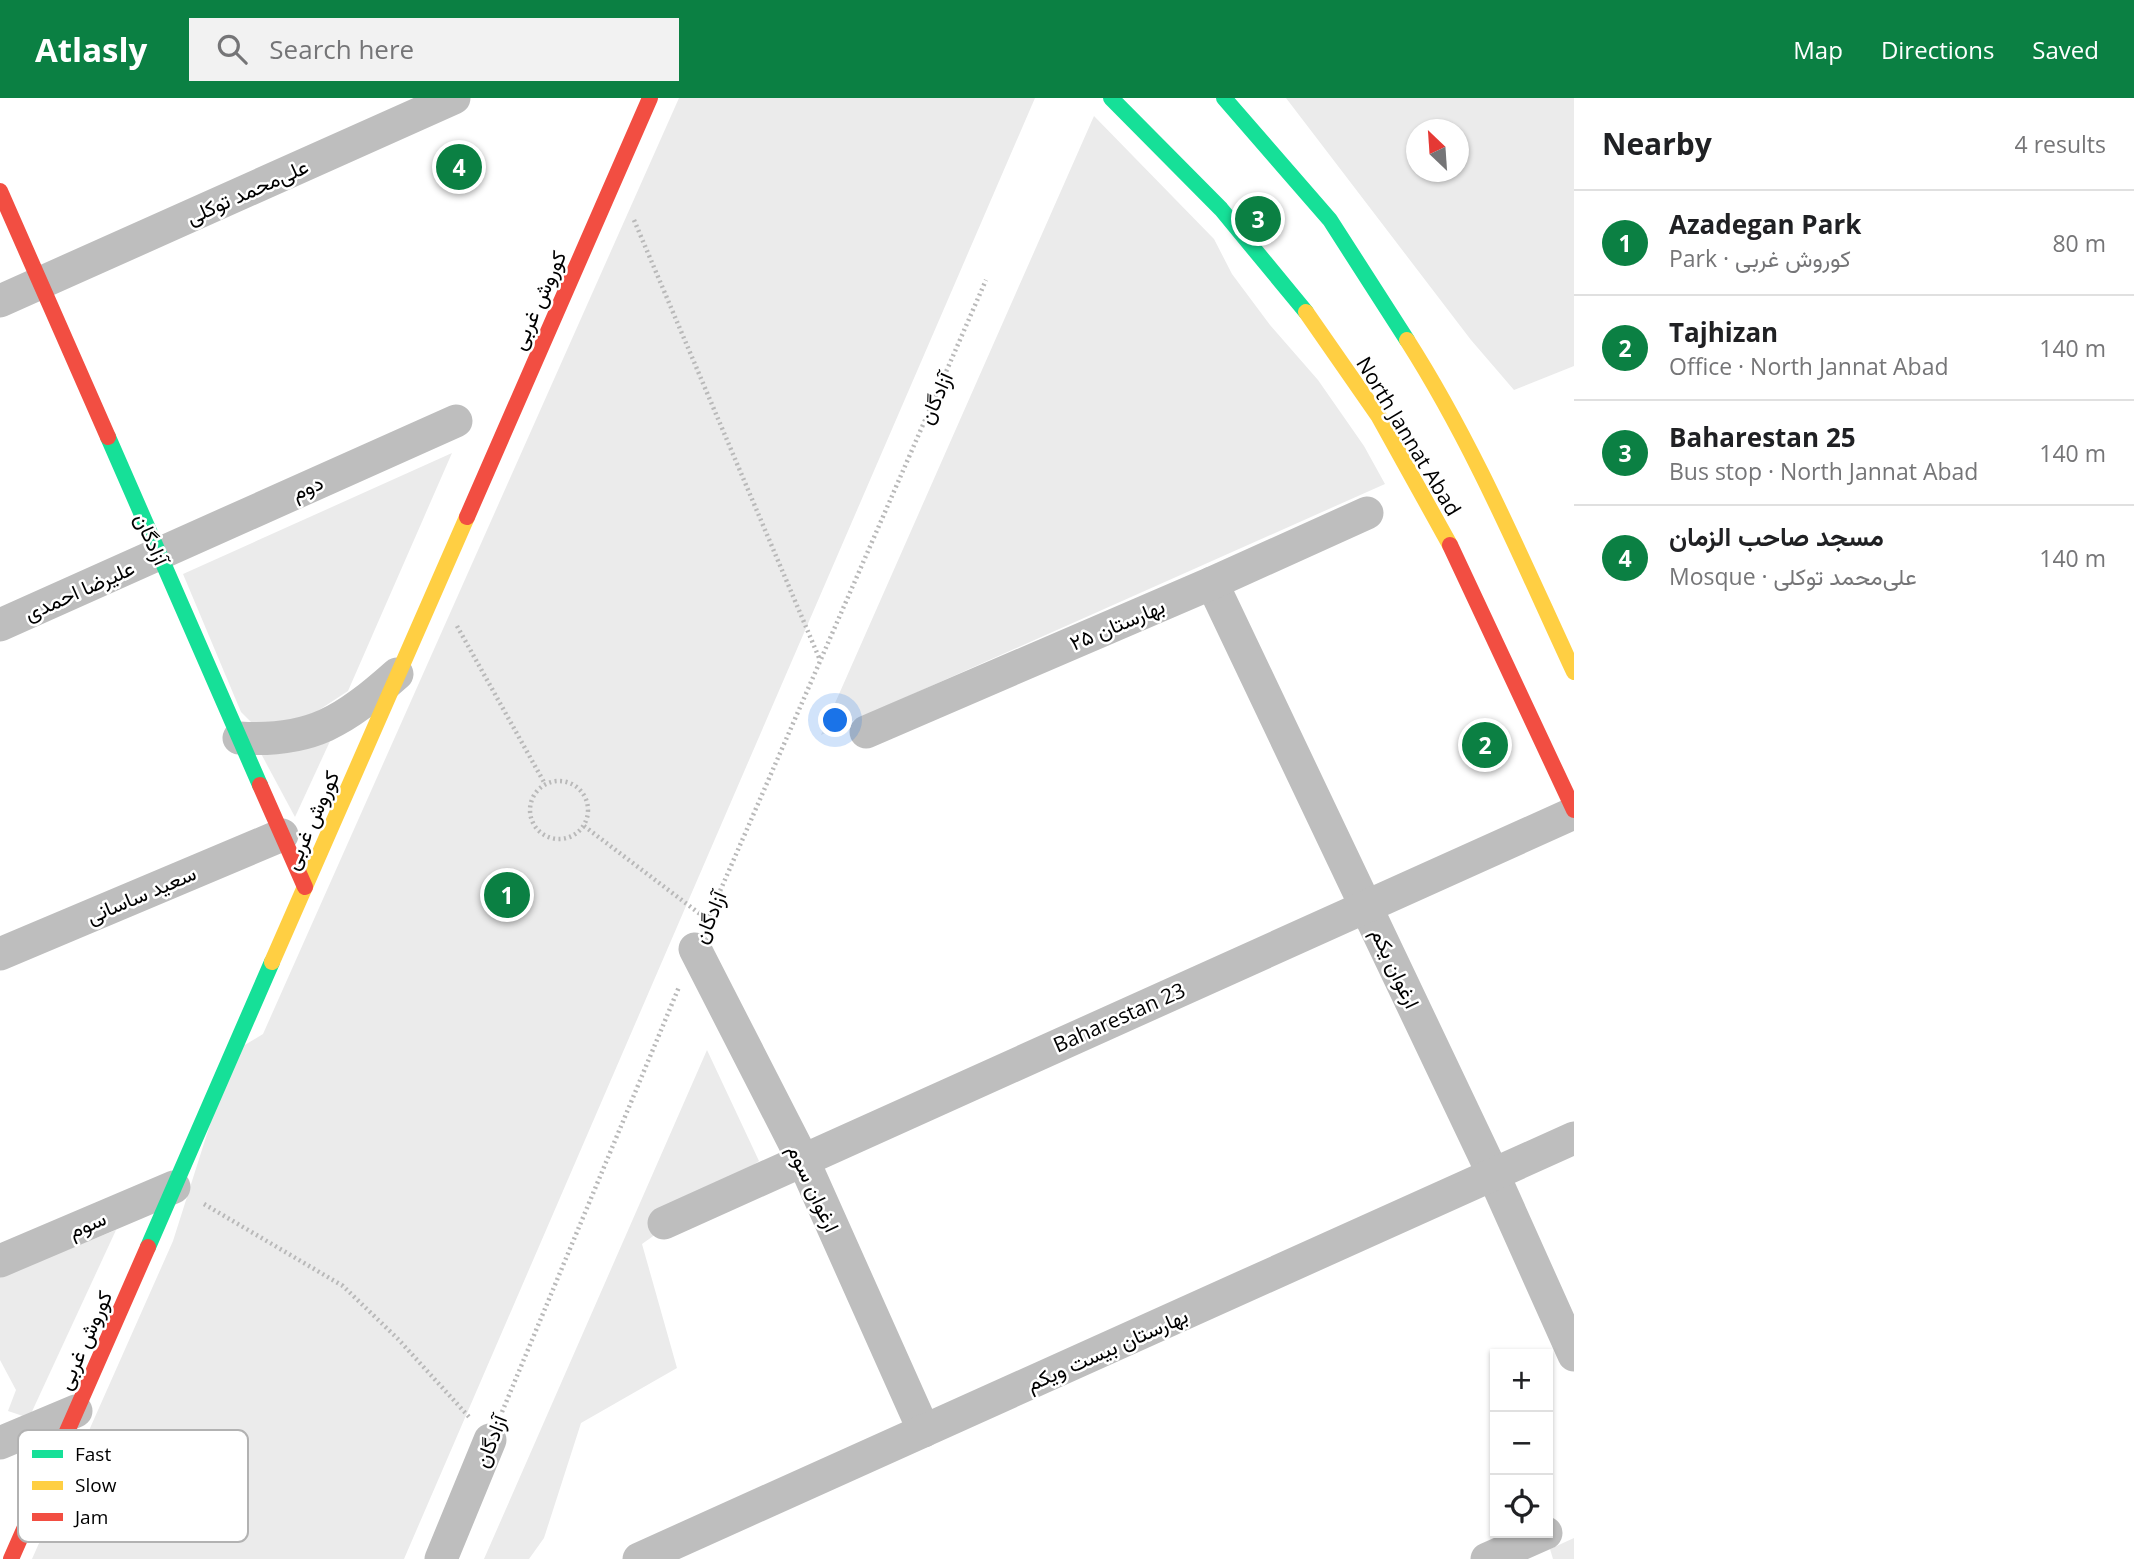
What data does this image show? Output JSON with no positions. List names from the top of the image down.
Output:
{
  "streets": {
    "street": [
      "علی‌محمد توکلی",
      "کوروش غربی",
      "آزادگان",
      "North Jannat Abad",
      "دوم",
      "علیرضا احمدی",
      "بهارستان ۲۵",
      "سعید ساسانی",
      "ارغوان یکم",
      "Baharestan 23",
      "ارغوان سوم",
      "سوم",
      "بهارستان بیست ویکم"
    ]
  },
  "crossings": [
    ["علی‌محمد توکلی", "آزادگان"],
    ["کوروش غربی", "آزادگان"],
    ["کوروش غربی", "سوم"],
    ["آزادگان", "دوم"],
    ["آزادگان", "علیرضا احمدی"],
    ["آزادگان", "سعید ساسانی"],
    ["آزادگان", "ارغوان سوم"],
    ["North Jannat Abad", "Baharestan 23"],
    ["دوم", "علیرضا احمدی"],
    ["بهارستان ۲۵", "ارغوان یکم"],
    ["ارغوان یکم", "Baharestan 23"],
    ["ارغوان یکم", "بهارستان بیست ویکم"],
    ["Baharestan 23", "ارغوان سوم"],
    ["ارغوان سوم", "بهارستان بیست ویکم"]
  ],
  "legend": ["Fast", "Slow", "Jam"],
  "north": "top left",
  "page": {
    "header": "Atlasly",
    "search": "Search here",
    "nav": ["Map", "Directions", "Saved"],
    "heading": ["Nearby", "4 results"],
    "pins": [
      "4",
      "3",
      "2",
      "1"
    ],
    "list": [
      {
        "mark": "1",
        "name": "Azadegan Park",
        "note": "Park · کوروش غربی",
        "value": "80 m"
      },
      {
        "mark": "2",
        "name": "Tajhizan",
        "note": "Office · North Jannat Abad",
        "value": "140 m"
      },
      {
        "mark": "3",
        "name": "Baharestan 25",
        "note": "Bus stop · North Jannat Abad",
        "value": "140 m"
      },
      {
        "mark": "4",
        "name": "مسجد صاحب الزمان",
        "note": "Mosque · علی‌محمد توکلی",
        "value": "140 m"
      }
    ],
    "map_buttons": ["+", "−"]
  }
}
